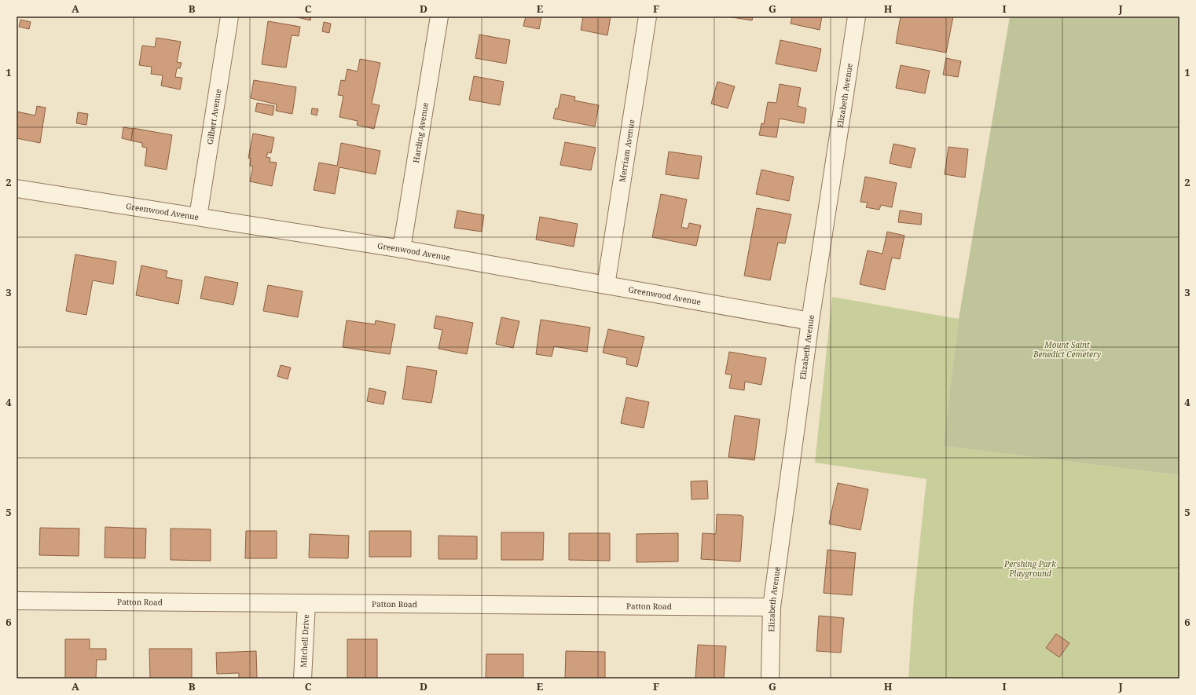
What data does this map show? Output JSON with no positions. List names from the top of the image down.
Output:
{
  "streets": {
    "street": [
      "Elizabeth Avenue",
      "Gilbert Avenue",
      "Harding Avenue",
      "Merriam Avenue",
      "Greenwood Avenue",
      "Patton Road",
      "Mitchell Drive"
    ]
  },
  "crossings": [
    ["Elizabeth Avenue", "Greenwood Avenue"],
    ["Elizabeth Avenue", "Patton Road"],
    ["Gilbert Avenue", "Greenwood Avenue"],
    ["Harding Avenue", "Greenwood Avenue"],
    ["Merriam Avenue", "Greenwood Avenue"],
    ["Patton Road", "Mitchell Drive"]
  ],
  "parks": ["Mount Saint Benedict Cemetery", "Pershing Park Playground"],
  "grid": {
    "columns": [
      "A",
      "B",
      "C",
      "D",
      "E",
      "F",
      "G",
      "H",
      "I",
      "J"
    ],
    "rows": [
      "1",
      "2",
      "3",
      "4",
      "5",
      "6"
    ]
  }
}
